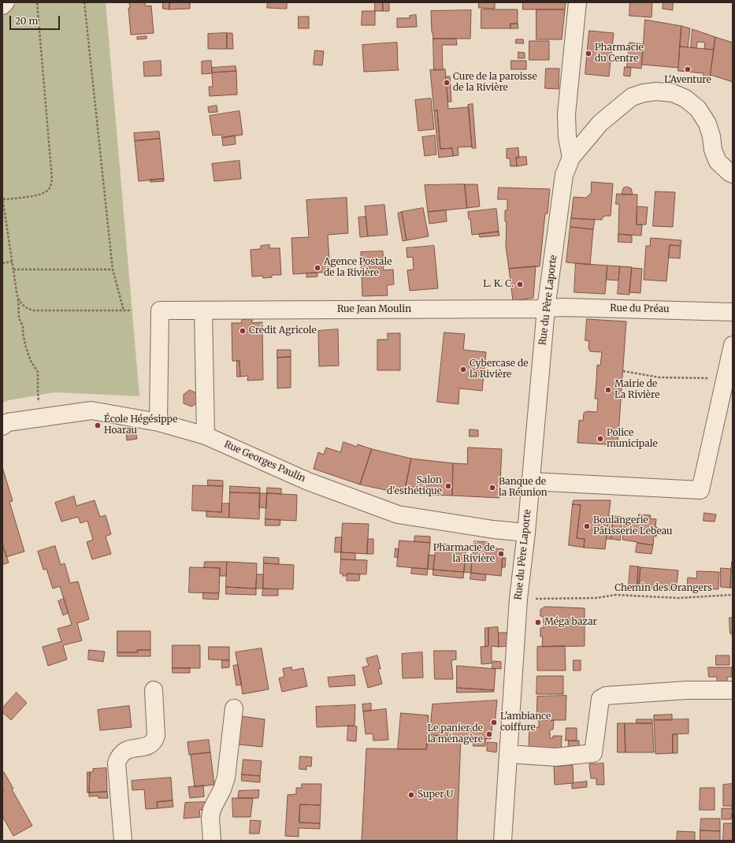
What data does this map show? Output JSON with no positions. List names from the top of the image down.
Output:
{
  "streets": {
    "street": [
      "Rue du Père Laporte",
      "Rue du Préau",
      "Rue Jean Moulin",
      "Rue Georges Paulin"
    ],
    "path": ["Chemin des Orangers"]
  },
  "crossings": [
    ["Rue du Père Laporte", "Rue du Préau"],
    ["Rue du Père Laporte", "Rue Jean Moulin"],
    ["Rue du Père Laporte", "Rue Georges Paulin"],
    ["Rue du Père Laporte", "Chemin des Orangers"],
    ["Rue du Préau", "Rue Jean Moulin"],
    ["Rue Jean Moulin", "Rue Georges Paulin"]
  ],
  "places": [
    "Pharmacie du Centre",
    "L'Aventure",
    "Cure de la paroisse de la Rivière",
    "Agence Postale de la Rivière",
    "L. K. C.",
    "Crédit Agricole",
    "Cybercase de la Rivière",
    "Mairie de La Rivière",
    "École Hégésippe Hoarau",
    "Police municipale",
    "Salon d'esthétique",
    "Banque de la Réunion",
    "Boulangerie Pâtisserie Lebeau",
    "Pharmacie de la Rivière",
    "Méga bazar",
    "L'ambiance coiffure",
    "Le panier de la ménagère",
    "Super U"
  ],
  "scale_bar": "20 m"
}
